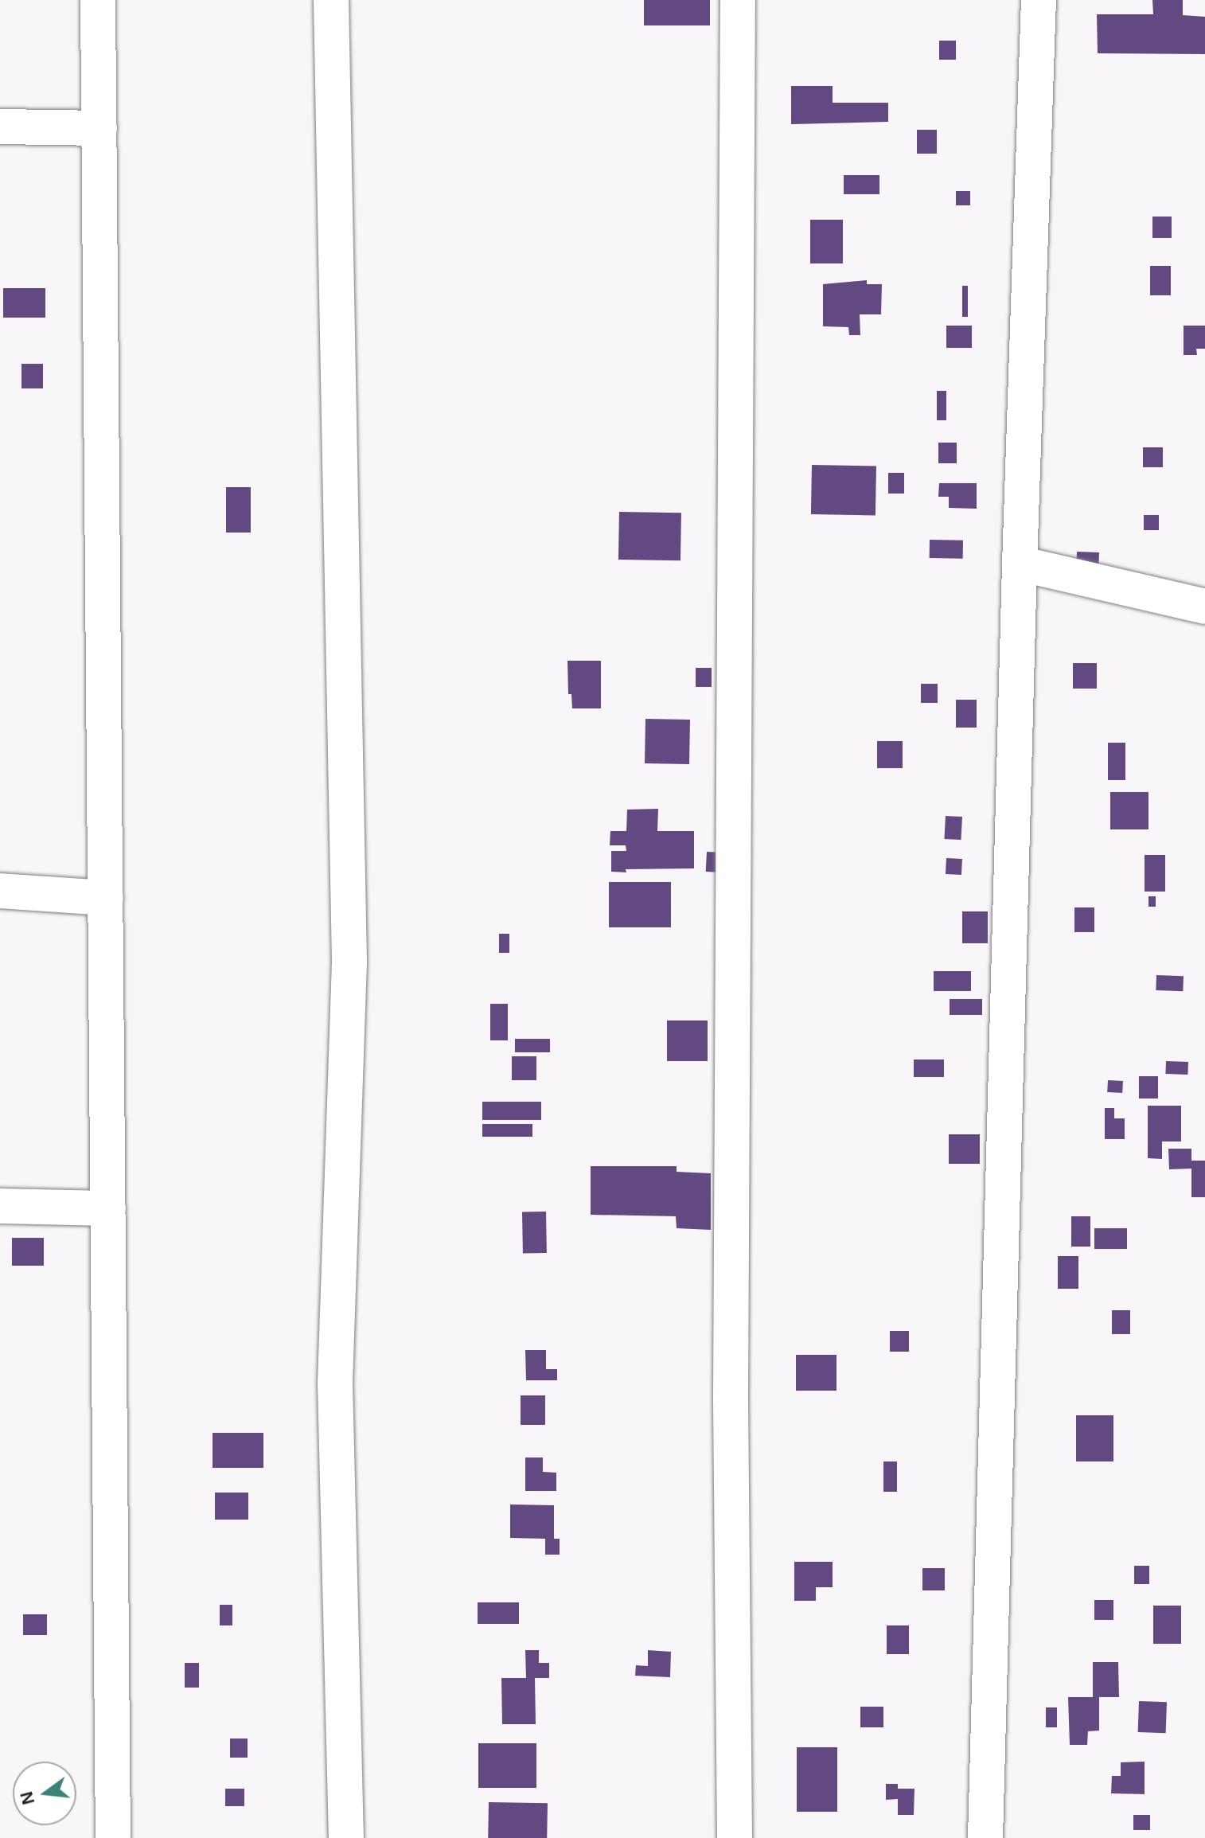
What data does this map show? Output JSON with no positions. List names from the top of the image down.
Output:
{
  "north": "left"
}
